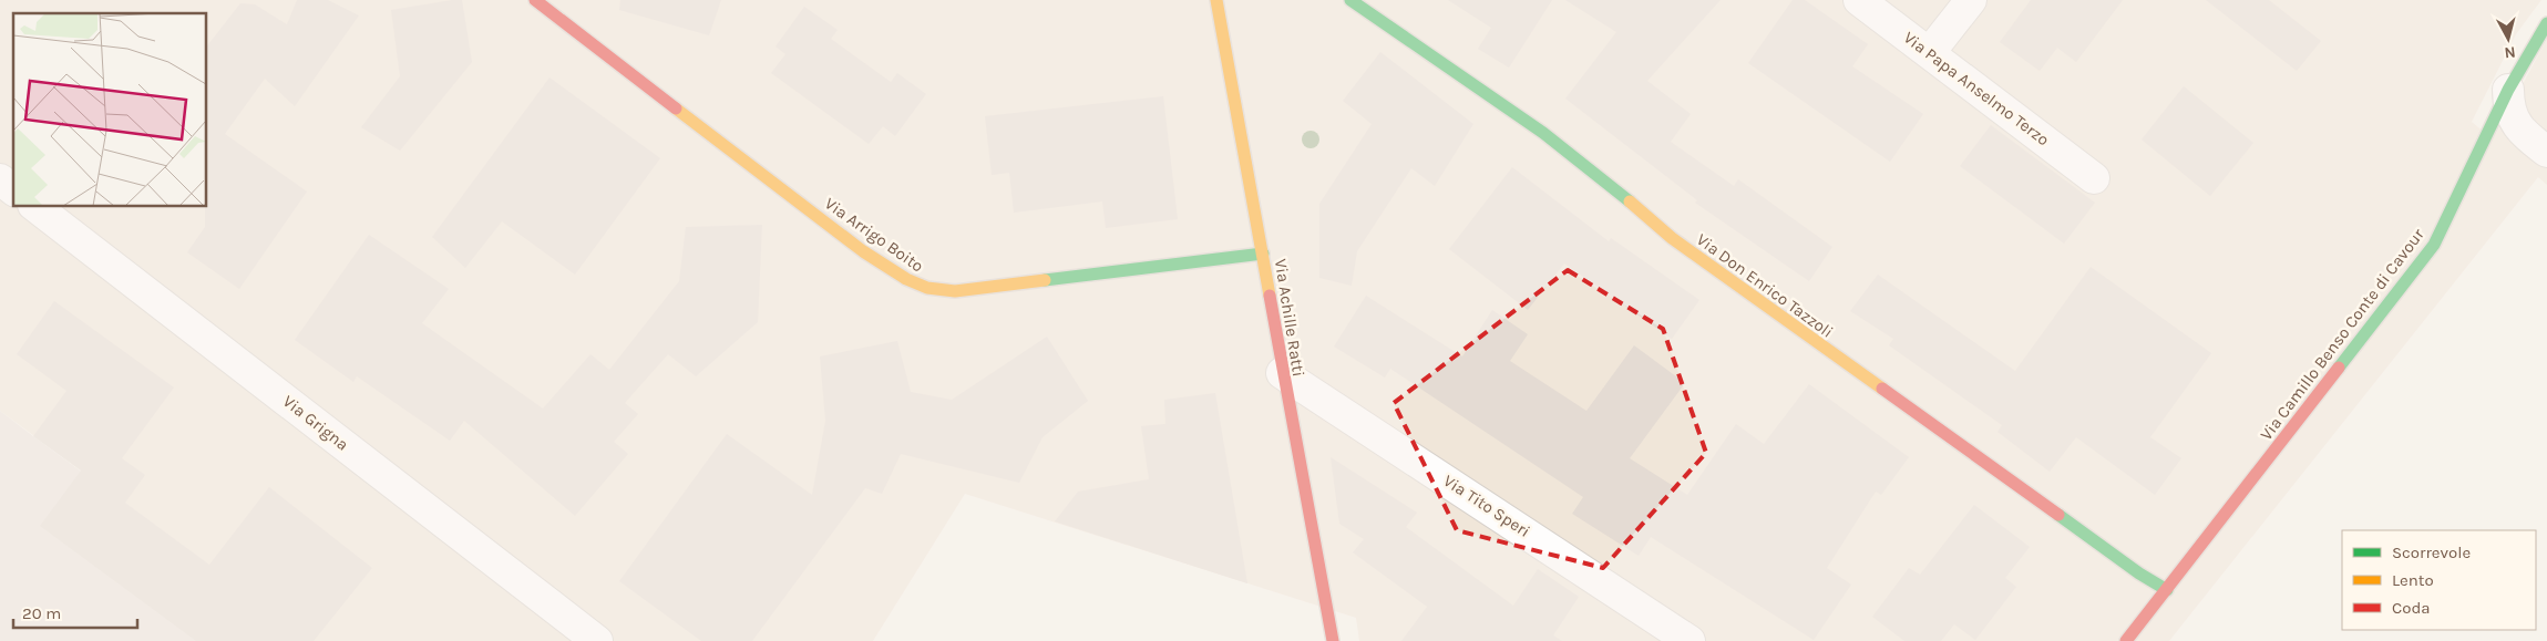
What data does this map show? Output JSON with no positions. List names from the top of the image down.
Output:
{
  "streets": {
    "street": [
      "Via Papa Anselmo Terzo",
      "Via Arrigo Boito",
      "Via Don Enrico Tazzoli",
      "Via Achille Ratti",
      "Via Camillo Benso Conte di Cavour",
      "Via Grigna",
      "Via Tito Speri"
    ]
  },
  "crossings": [
    ["Via Arrigo Boito", "Via Achille Ratti"],
    ["Via Don Enrico Tazzoli", "Via Camillo Benso Conte di Cavour"],
    ["Via Achille Ratti", "Via Tito Speri"]
  ],
  "legend": ["Scorrevole", "Lento", "Coda"],
  "scale_bar": "20 m",
  "north": "bottom"
}
